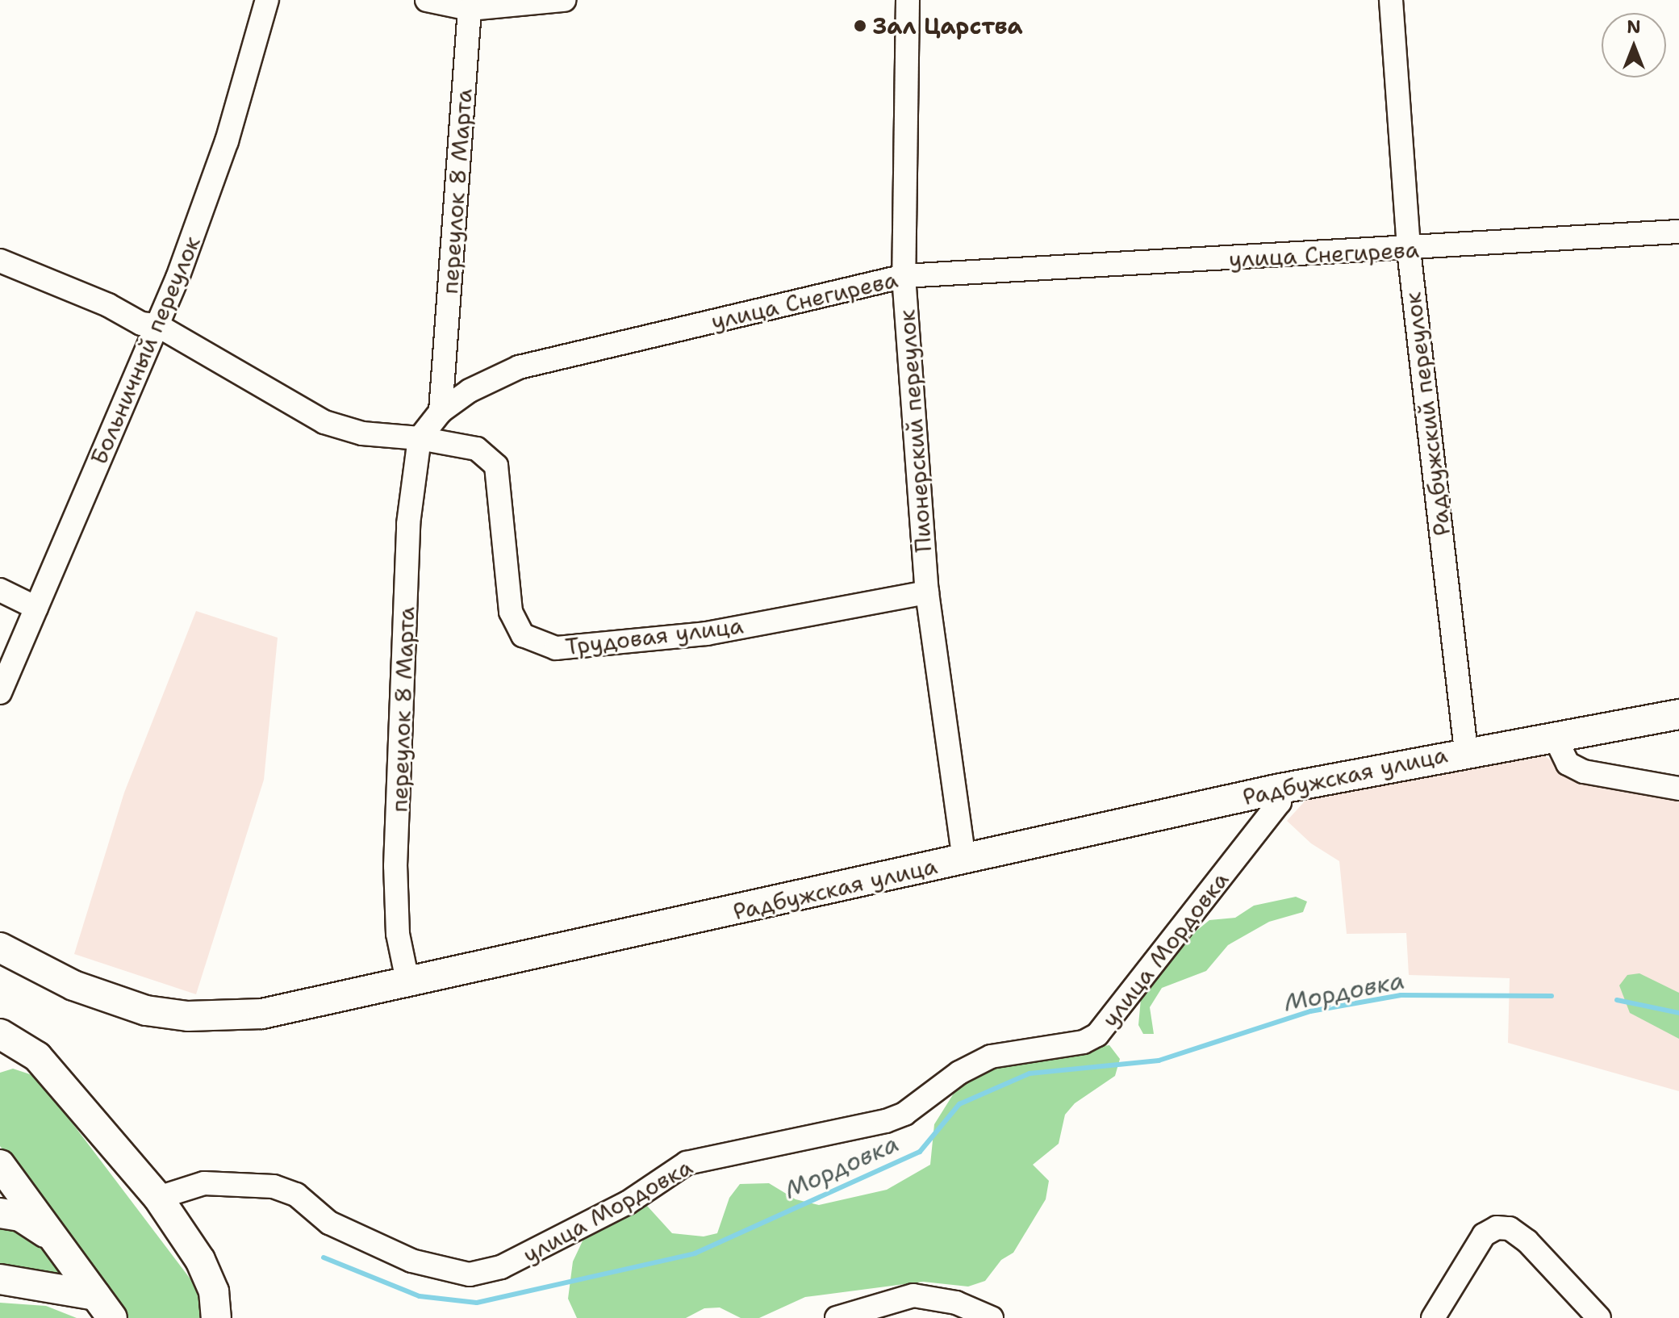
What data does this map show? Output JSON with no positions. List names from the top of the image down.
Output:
{
  "streets": {
    "main road": ["Радбужская улица"],
    "street": [
      "переулок 8 Марта",
      "улица Снегирева",
      "Больничный переулок",
      "Радбужский переулок",
      "Пионерский переулок",
      "Трудовая улица",
      "улица Мордовка"
    ]
  },
  "crossings": [
    ["переулок 8 Марта", "улица Снегирева"],
    ["переулок 8 Марта", "Трудовая улица"],
    ["переулок 8 Марта", "Радбужская улица"],
    ["улица Снегирева", "Радбужский переулок"],
    ["улица Снегирева", "Пионерский переулок"],
    ["улица Снегирева", "Трудовая улица"],
    ["Радбужский переулок", "Радбужская улица"],
    ["Пионерский переулок", "Трудовая улица"],
    ["Пионерский переулок", "Радбужская улица"],
    ["Радбужская улица", "улица Мордовка"]
  ],
  "water": ["Мордовка"],
  "places": ["Зал Царства"],
  "north": "top"
}
